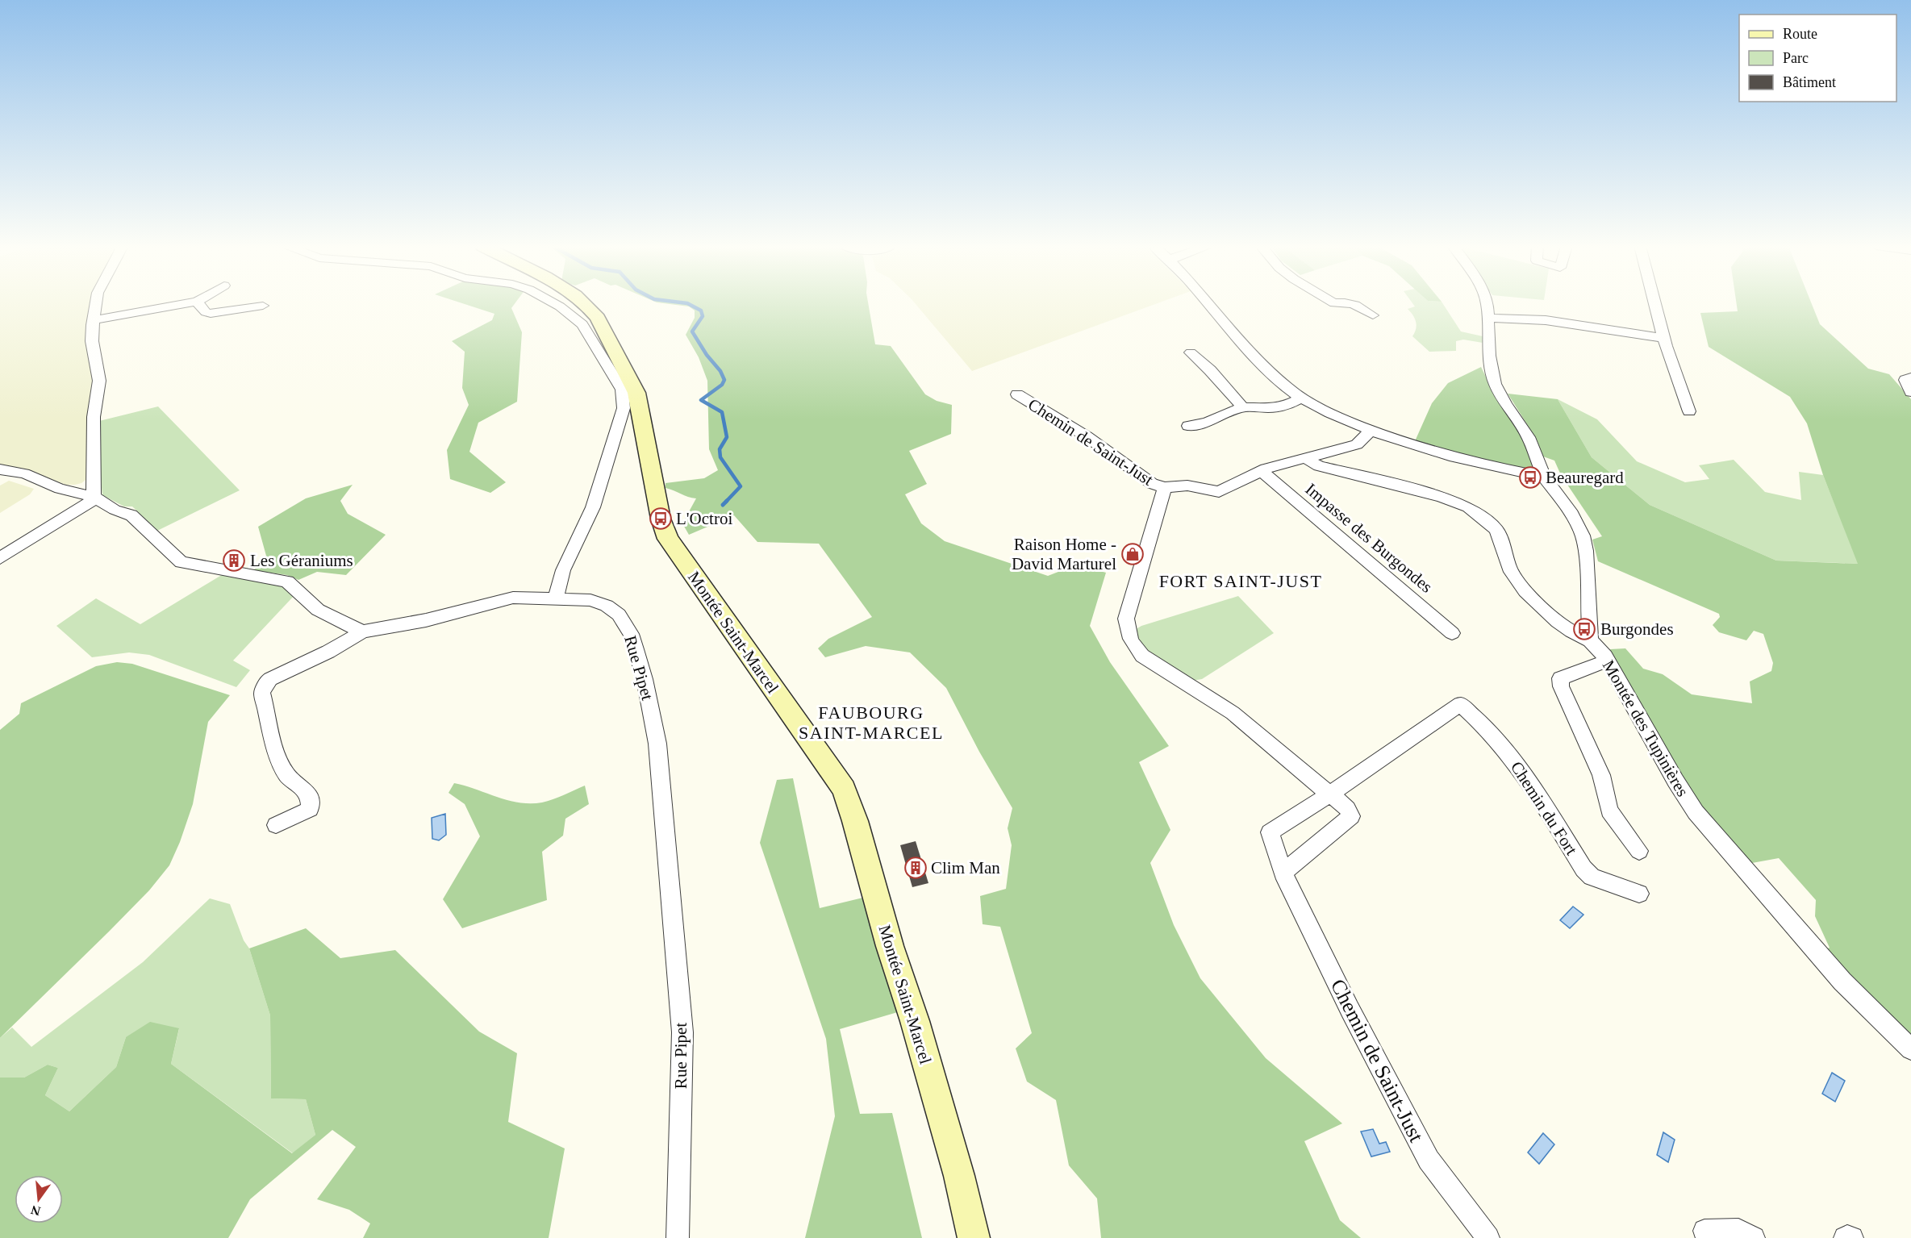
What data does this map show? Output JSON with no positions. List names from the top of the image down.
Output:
{
  "streets": {
    "main road": ["Montée Saint-Marcel"],
    "street": [
      "Chemin de Saint-Just",
      "Impasse des Burgondes",
      "Rue Pipet",
      "Montée des Tupinières",
      "Chemin du Fort"
    ]
  },
  "crossings": [
    ["Chemin de Saint-Just", "Impasse des Burgondes"],
    ["Chemin de Saint-Just", "Chemin du Fort"]
  ],
  "districts": ["FORT SAINT-JUST", "FAUBOURG SAINT-MARCEL"],
  "places": {
    "bus stop": ["Beauregard", "L'Octroi", "Burgondes"],
    "shop": ["Raison Home - David Marturel"],
    "building": ["Les Géraniums", "Clim Man"]
  },
  "legend": ["Route", "Parc", "Bâtiment"],
  "north": "bottom"
}
